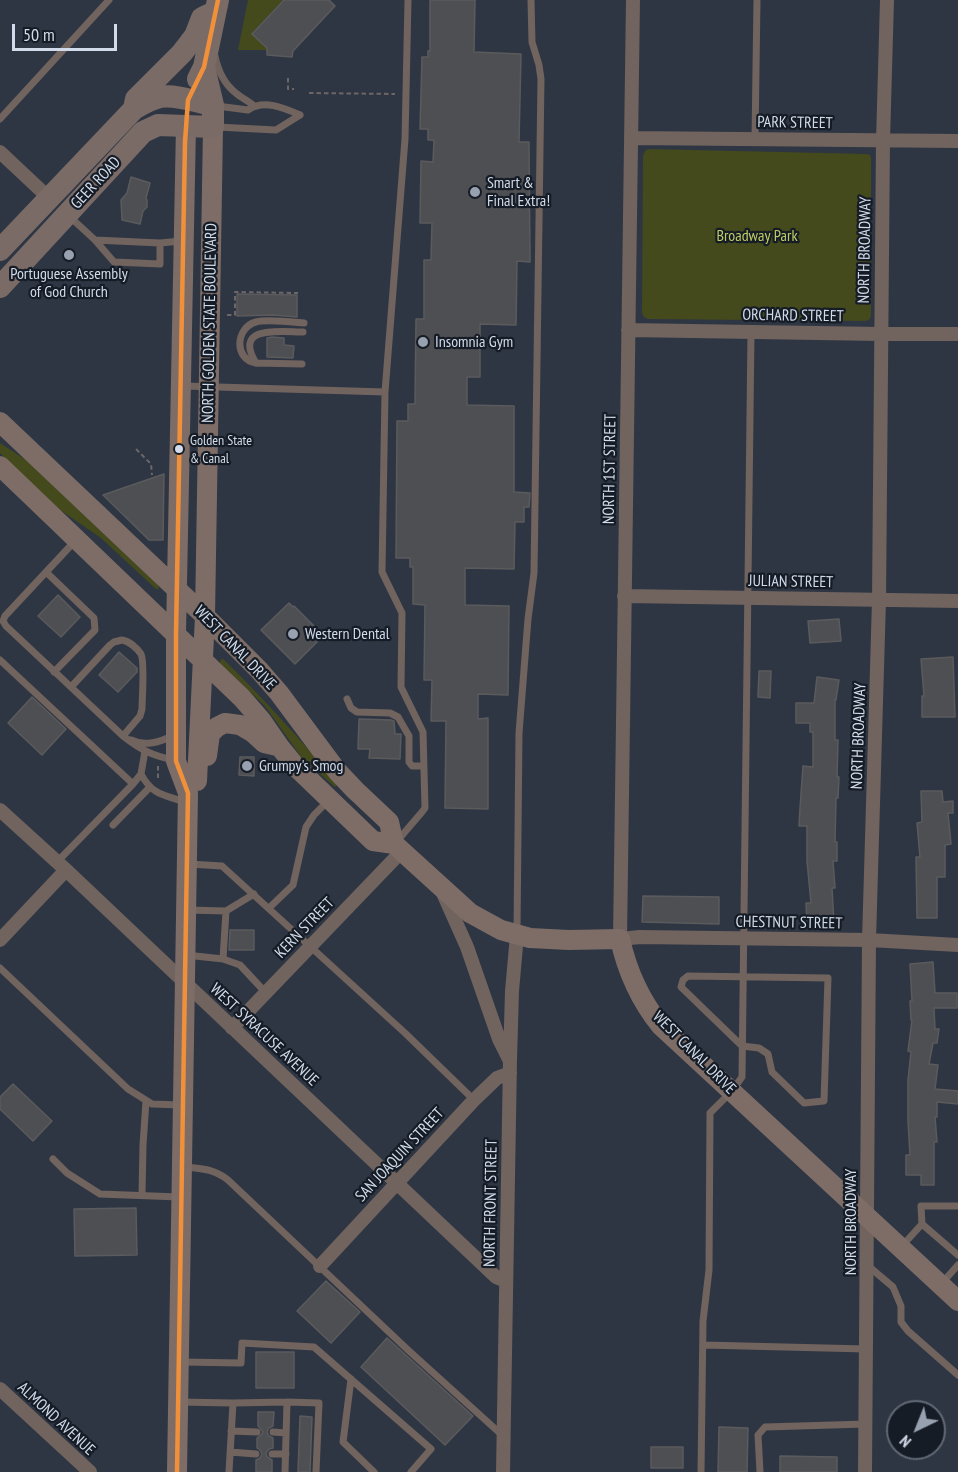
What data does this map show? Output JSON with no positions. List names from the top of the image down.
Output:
{
  "streets": {
    "main road": ["GEER ROAD", "NORTH GOLDEN STATE BOULEVARD", "WEST CANAL DRIVE"],
    "street": [
      "PARK STREET",
      "NORTH BROADWAY",
      "ORCHARD STREET",
      "NORTH 1ST STREET",
      "JULIAN STREET",
      "CHESTNUT STREET",
      "KERN STREET",
      "WEST SYRACUSE AVENUE",
      "SAN JOAQUIN STREET",
      "NORTH FRONT STREET",
      "ALMOND AVENUE"
    ]
  },
  "crossings": [
    ["PARK STREET", "NORTH BROADWAY"],
    ["PARK STREET", "NORTH 1ST STREET"],
    ["GEER ROAD", "NORTH GOLDEN STATE BOULEVARD"],
    ["NORTH BROADWAY", "ORCHARD STREET"],
    ["NORTH BROADWAY", "JULIAN STREET"],
    ["NORTH BROADWAY", "WEST CANAL DRIVE"],
    ["NORTH BROADWAY", "CHESTNUT STREET"],
    ["ORCHARD STREET", "NORTH 1ST STREET"],
    ["NORTH GOLDEN STATE BOULEVARD", "WEST CANAL DRIVE"],
    ["NORTH GOLDEN STATE BOULEVARD", "WEST SYRACUSE AVENUE"],
    ["NORTH 1ST STREET", "JULIAN STREET"],
    ["NORTH 1ST STREET", "WEST CANAL DRIVE"],
    ["NORTH 1ST STREET", "CHESTNUT STREET"],
    ["WEST CANAL DRIVE", "CHESTNUT STREET"],
    ["WEST CANAL DRIVE", "KERN STREET"],
    ["WEST CANAL DRIVE", "NORTH FRONT STREET"],
    ["KERN STREET", "WEST SYRACUSE AVENUE"],
    ["WEST SYRACUSE AVENUE", "SAN JOAQUIN STREET"],
    ["WEST SYRACUSE AVENUE", "NORTH FRONT STREET"],
    ["SAN JOAQUIN STREET", "NORTH FRONT STREET"]
  ],
  "parks": ["Broadway Park"],
  "places": [
    "Smart & Final Extra!",
    "Portuguese Assembly of God Church",
    "Insomnia Gym",
    "Golden State & Canal",
    "Western Dental",
    "Grumpy's Smog"
  ],
  "scale_bar": "50 m",
  "north": "bottom left"
}
